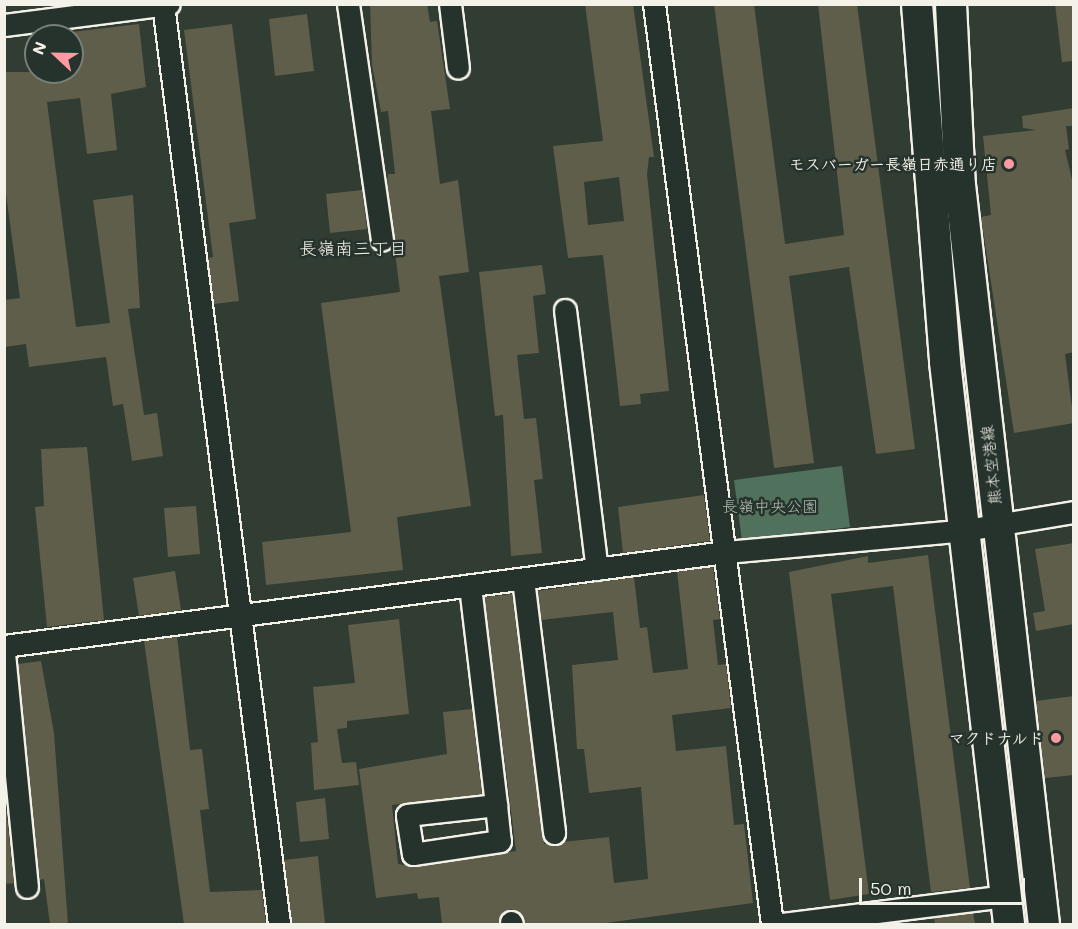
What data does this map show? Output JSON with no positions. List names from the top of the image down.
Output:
{
  "streets": {
    "main road": ["熊本空港線"]
  },
  "districts": ["長嶺南三丁目"],
  "parks": ["長嶺中央公園"],
  "places": ["モスバーガー長嶺日赤通り店", "マクドナルド"],
  "scale_bar": "50 m",
  "north": "left"
}
